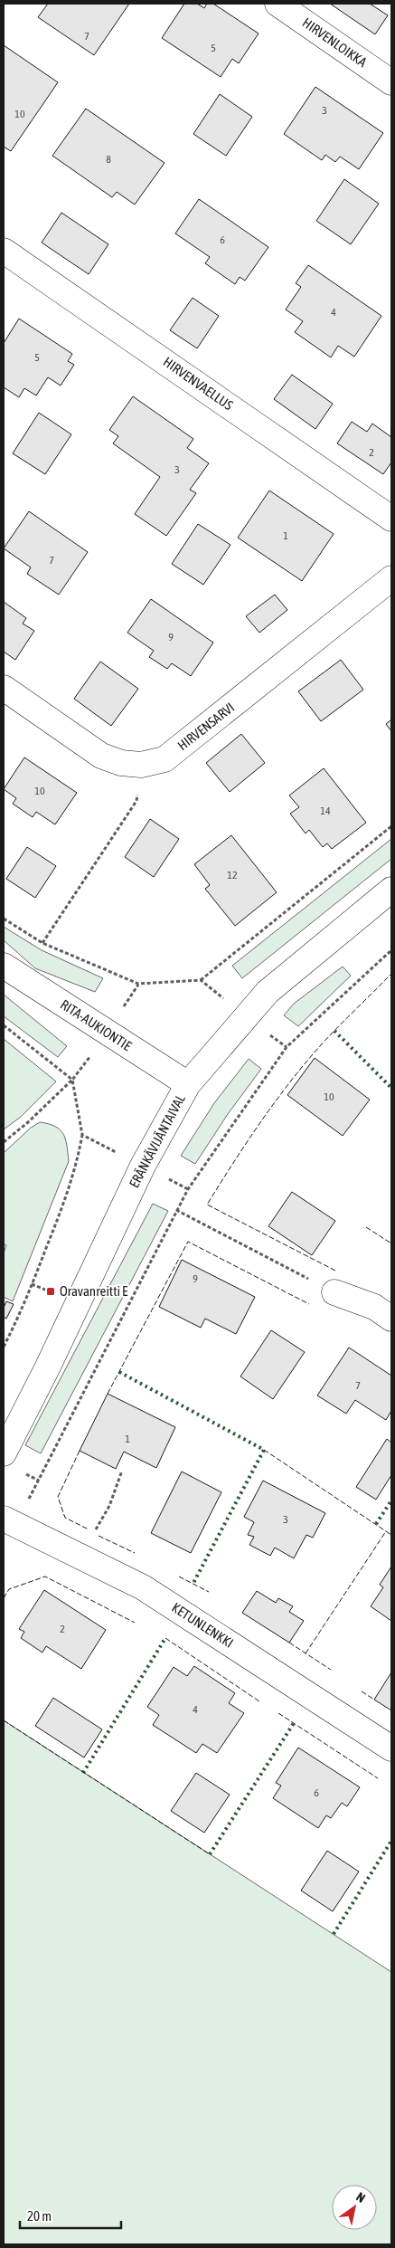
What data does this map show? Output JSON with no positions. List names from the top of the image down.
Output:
{
  "streets": {
    "street": [
      "HIRVENLOIKKA",
      "HIRVENVAELLUS",
      "HIRVENSARVI",
      "RITA-AUKIONTIE",
      "ERÄNKÄVIJÄNTAIVAL",
      "KETUNLENKKI"
    ]
  },
  "crossings": [
    ["RITA-AUKIONTIE", "ERÄNKÄVIJÄNTAIVAL"]
  ],
  "places": {
    "transit": ["Oravanreitti E"]
  },
  "house_numbers": [
    "7",
    "5",
    "3",
    "10",
    "8",
    "6",
    "4",
    "5",
    "2",
    "3",
    "1",
    "7",
    "9",
    "10",
    "14",
    "12",
    "10",
    "9",
    "7",
    "1",
    "3",
    "2",
    "4",
    "6"
  ],
  "scale_bar": "20 m",
  "north": "top right"
}
